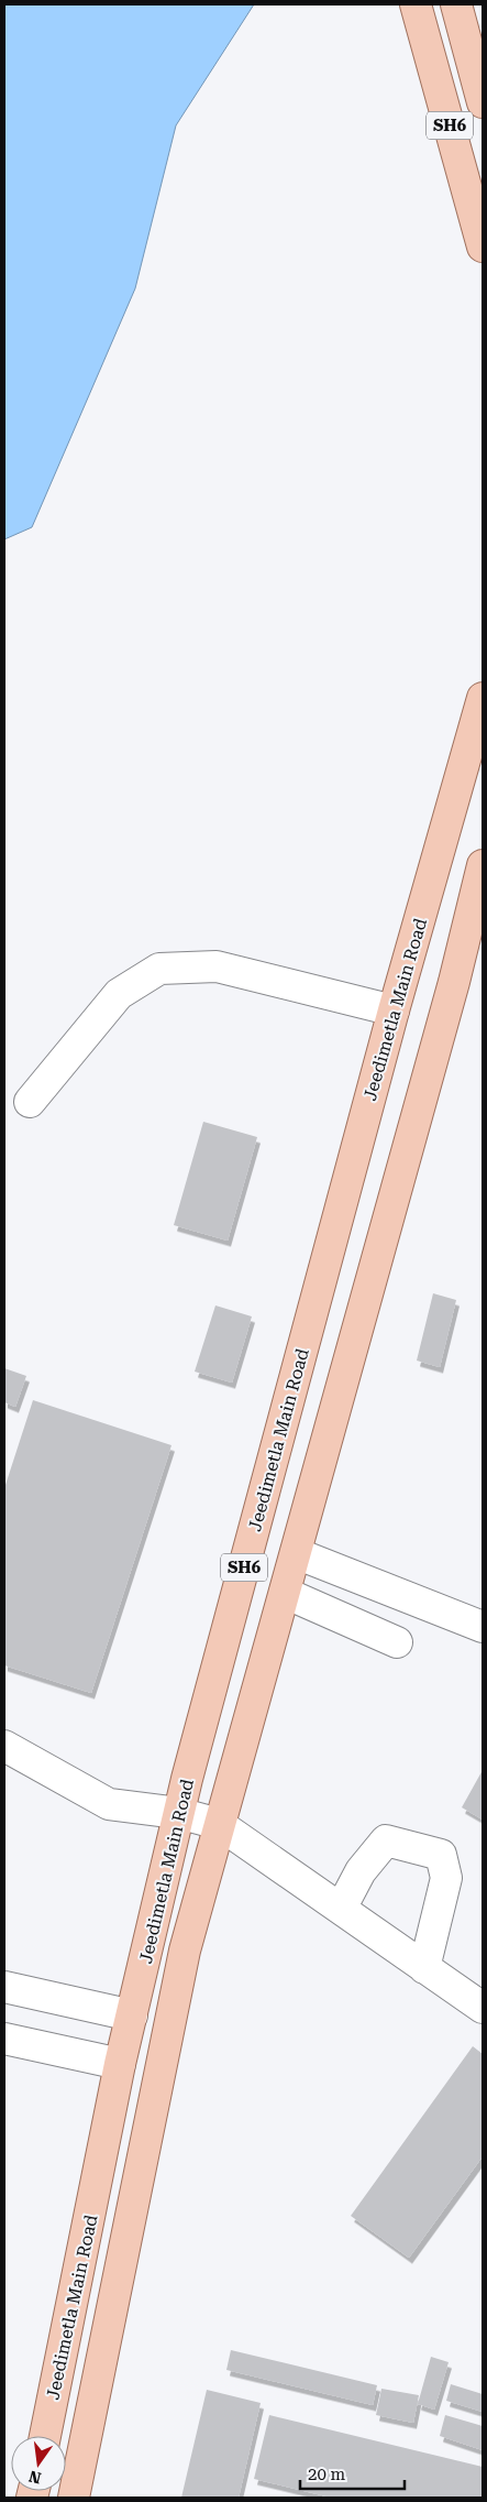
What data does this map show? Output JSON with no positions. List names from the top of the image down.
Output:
{
  "streets": {
    "main road": ["SH6", "Jeedimetla Main Road"]
  },
  "scale_bar": "20 m",
  "north": "bottom"
}
